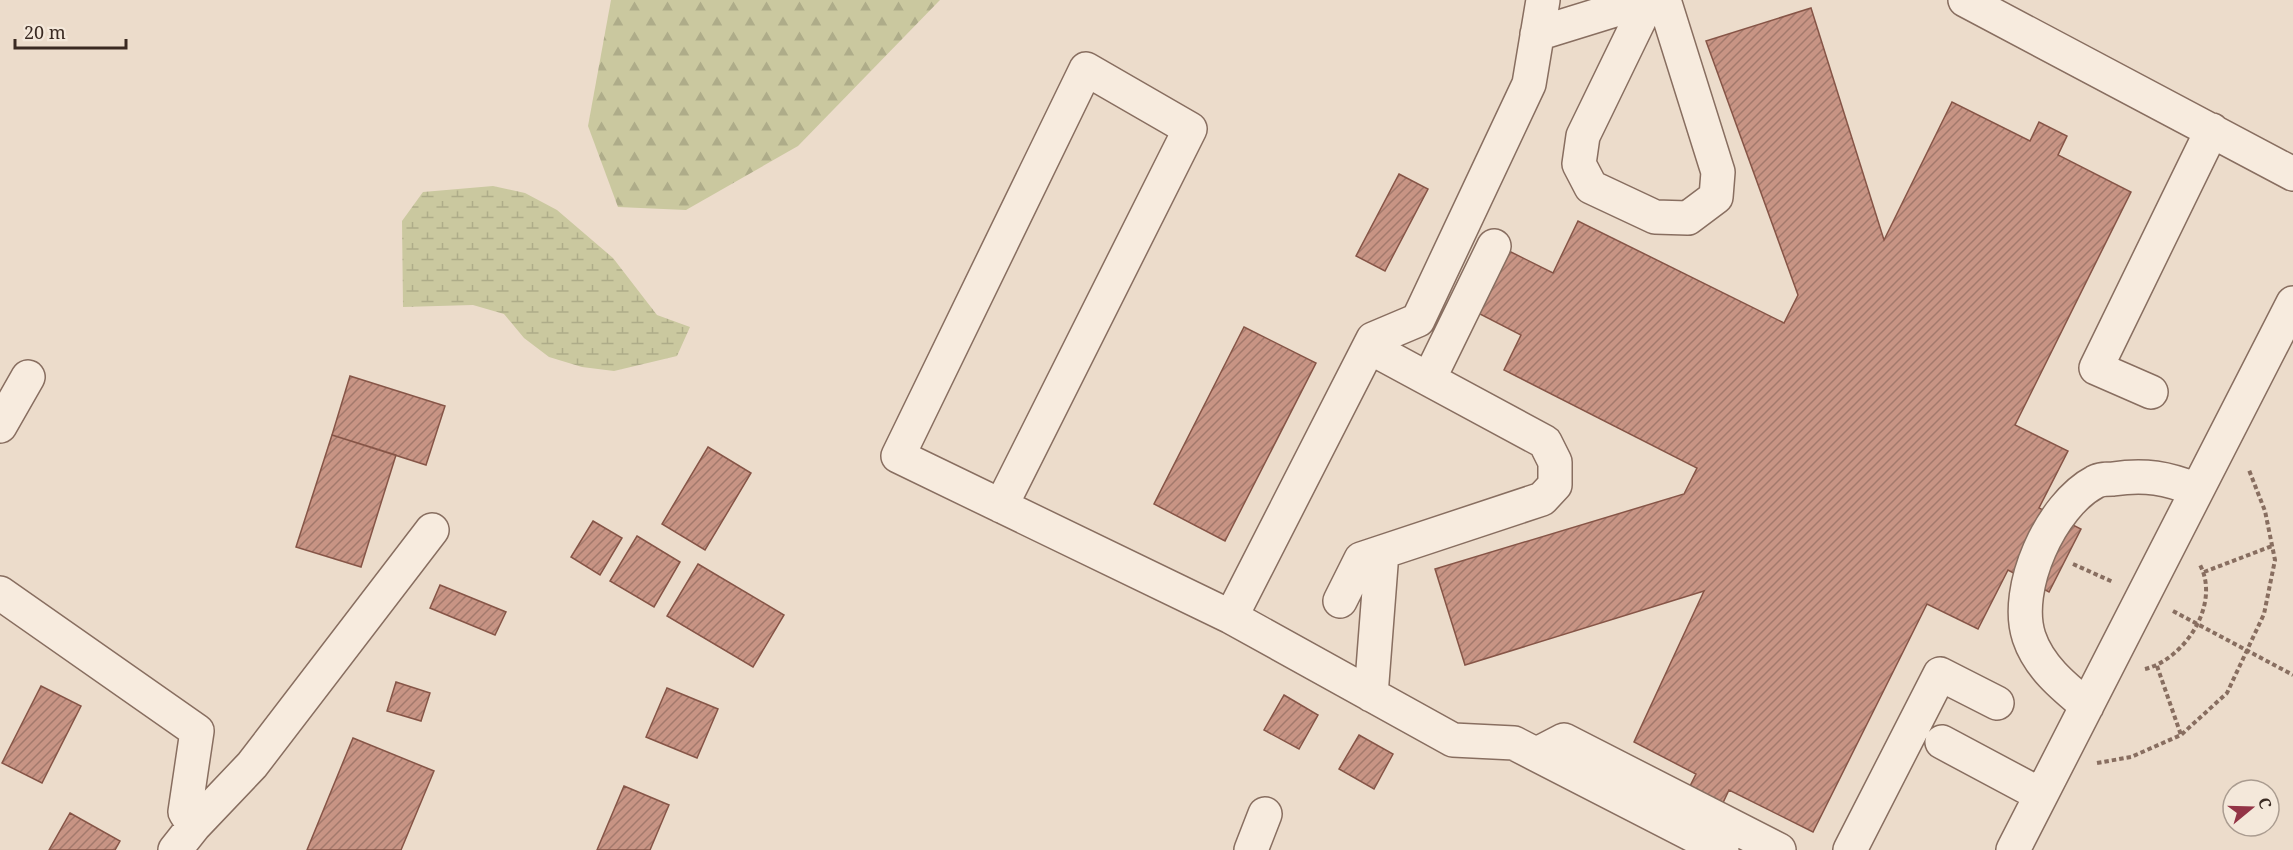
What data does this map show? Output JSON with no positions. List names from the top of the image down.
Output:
{
  "scale_bar": "20 m",
  "north": "right"
}
